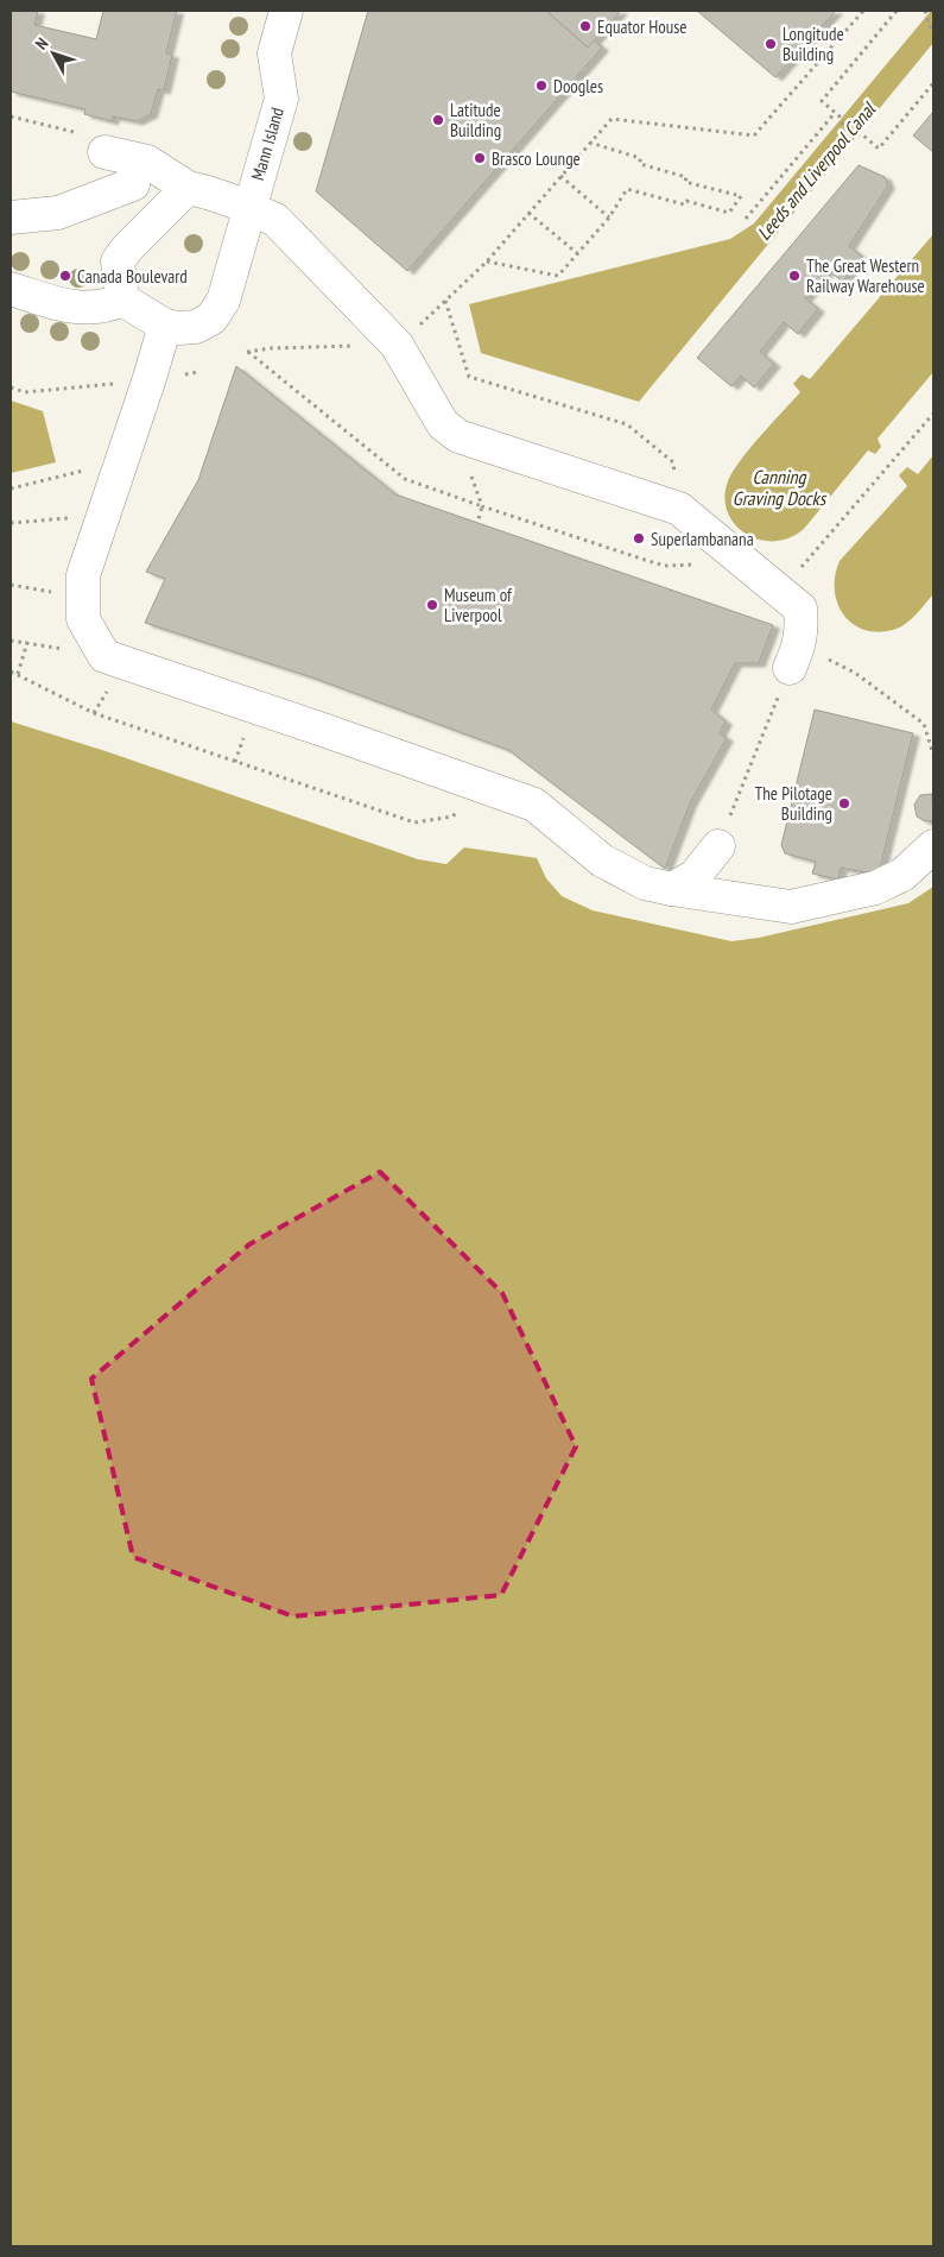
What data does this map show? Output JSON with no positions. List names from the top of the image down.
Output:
{
  "streets": {
    "street": ["Mann Island"]
  },
  "water": ["Leeds and Liverpool Canal", "Canning Graving Docks"],
  "places": [
    "Equator House",
    "Longitude Building",
    "Doogles",
    "Latitude Building",
    "Brasco Lounge",
    "Canada Boulevard",
    "The Great Western Railway Warehouse",
    "Superlambanana",
    "Museum of Liverpool",
    "The Pilotage Building"
  ],
  "north": "top left"
}
